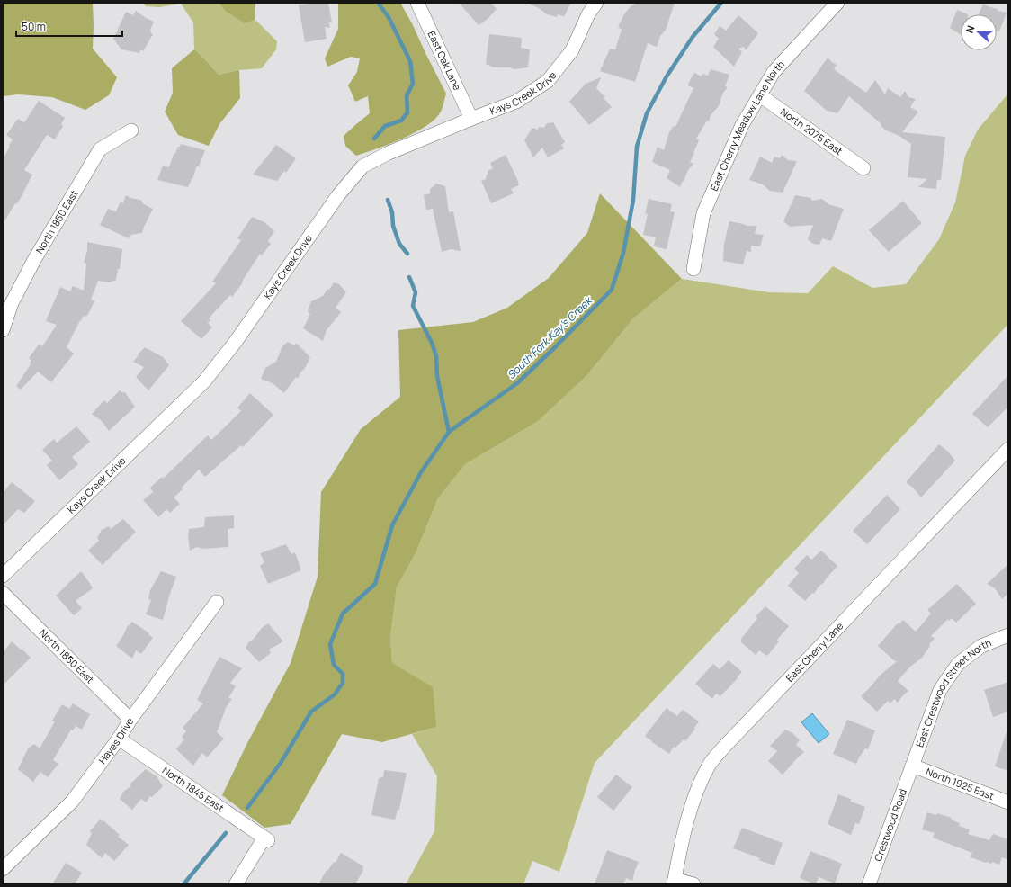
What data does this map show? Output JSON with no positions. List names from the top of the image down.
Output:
{
  "streets": {
    "street": [
      "East Oak Lane",
      "Kays Creek Drive",
      "East Cherry Meadow Lane North",
      "North 2075 East",
      "North 1850 East",
      "East Cherry Lane",
      "East Crestwood Street North",
      "Hayes Drive",
      "North 1925 East",
      "North 1845 East",
      "Crestwood Road"
    ]
  },
  "crossings": [
    ["East Oak Lane", "Kays Creek Drive"],
    ["East Cherry Meadow Lane North", "North 2075 East"],
    ["North 1850 East", "Hayes Drive"],
    ["East Crestwood Street North", "North 1925 East"],
    ["East Crestwood Street North", "Crestwood Road"],
    ["Hayes Drive", "North 1845 East"],
    ["North 1925 East", "Crestwood Road"]
  ],
  "water": ["South Fork Kay's Creek"],
  "scale_bar": "50 m",
  "north": "left"
}
